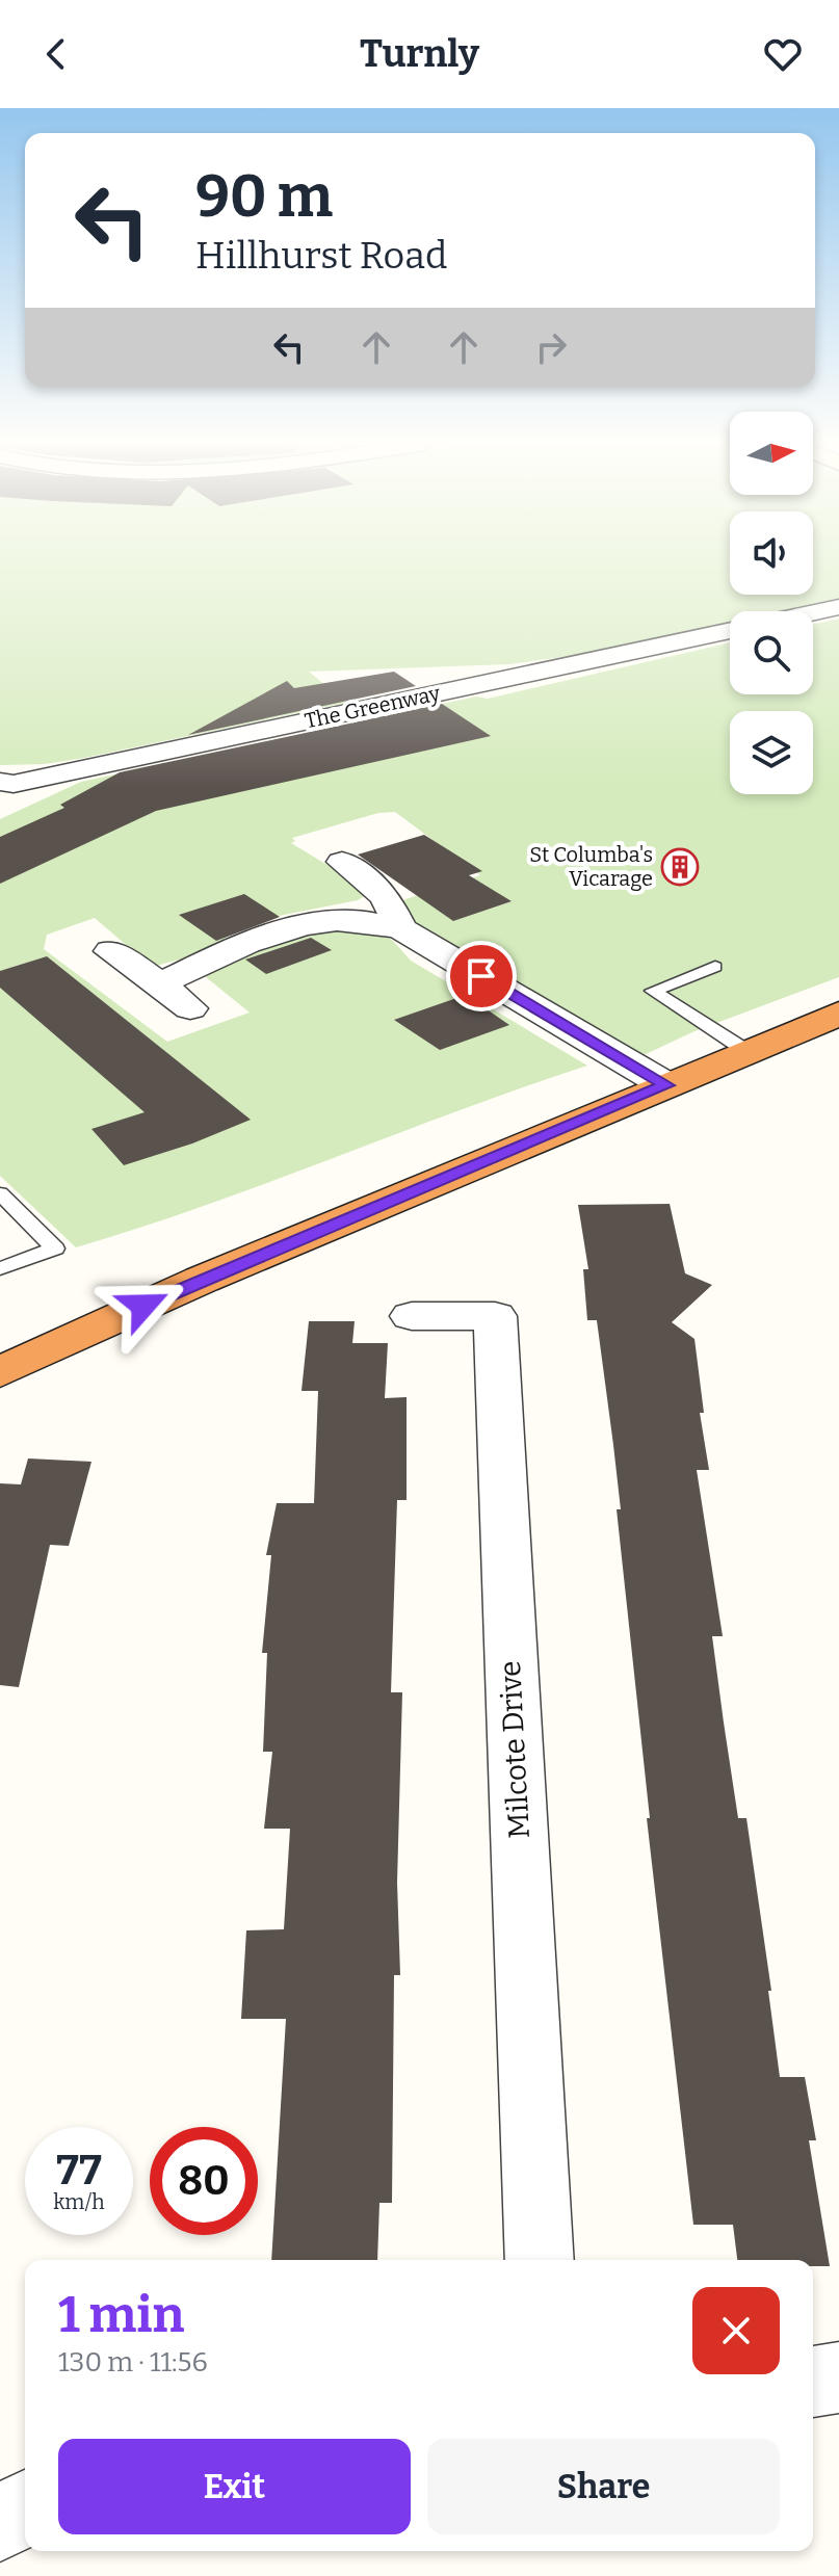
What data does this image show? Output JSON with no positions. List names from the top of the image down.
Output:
{
  "streets": {
    "street": ["The Greenway", "Milcote Drive"]
  },
  "places": {
    "building": ["St Columba's Vicarage"]
  },
  "north": "right",
  "page": {
    "header": "Turnly",
    "turn": ["90 m", "Hillhurst Road"],
    "speed": "77 km/h",
    "limit": "80",
    "heading": ["1 min", "130 m · 11:56"],
    "buttons": ["Exit", "Share"]
  }
}
